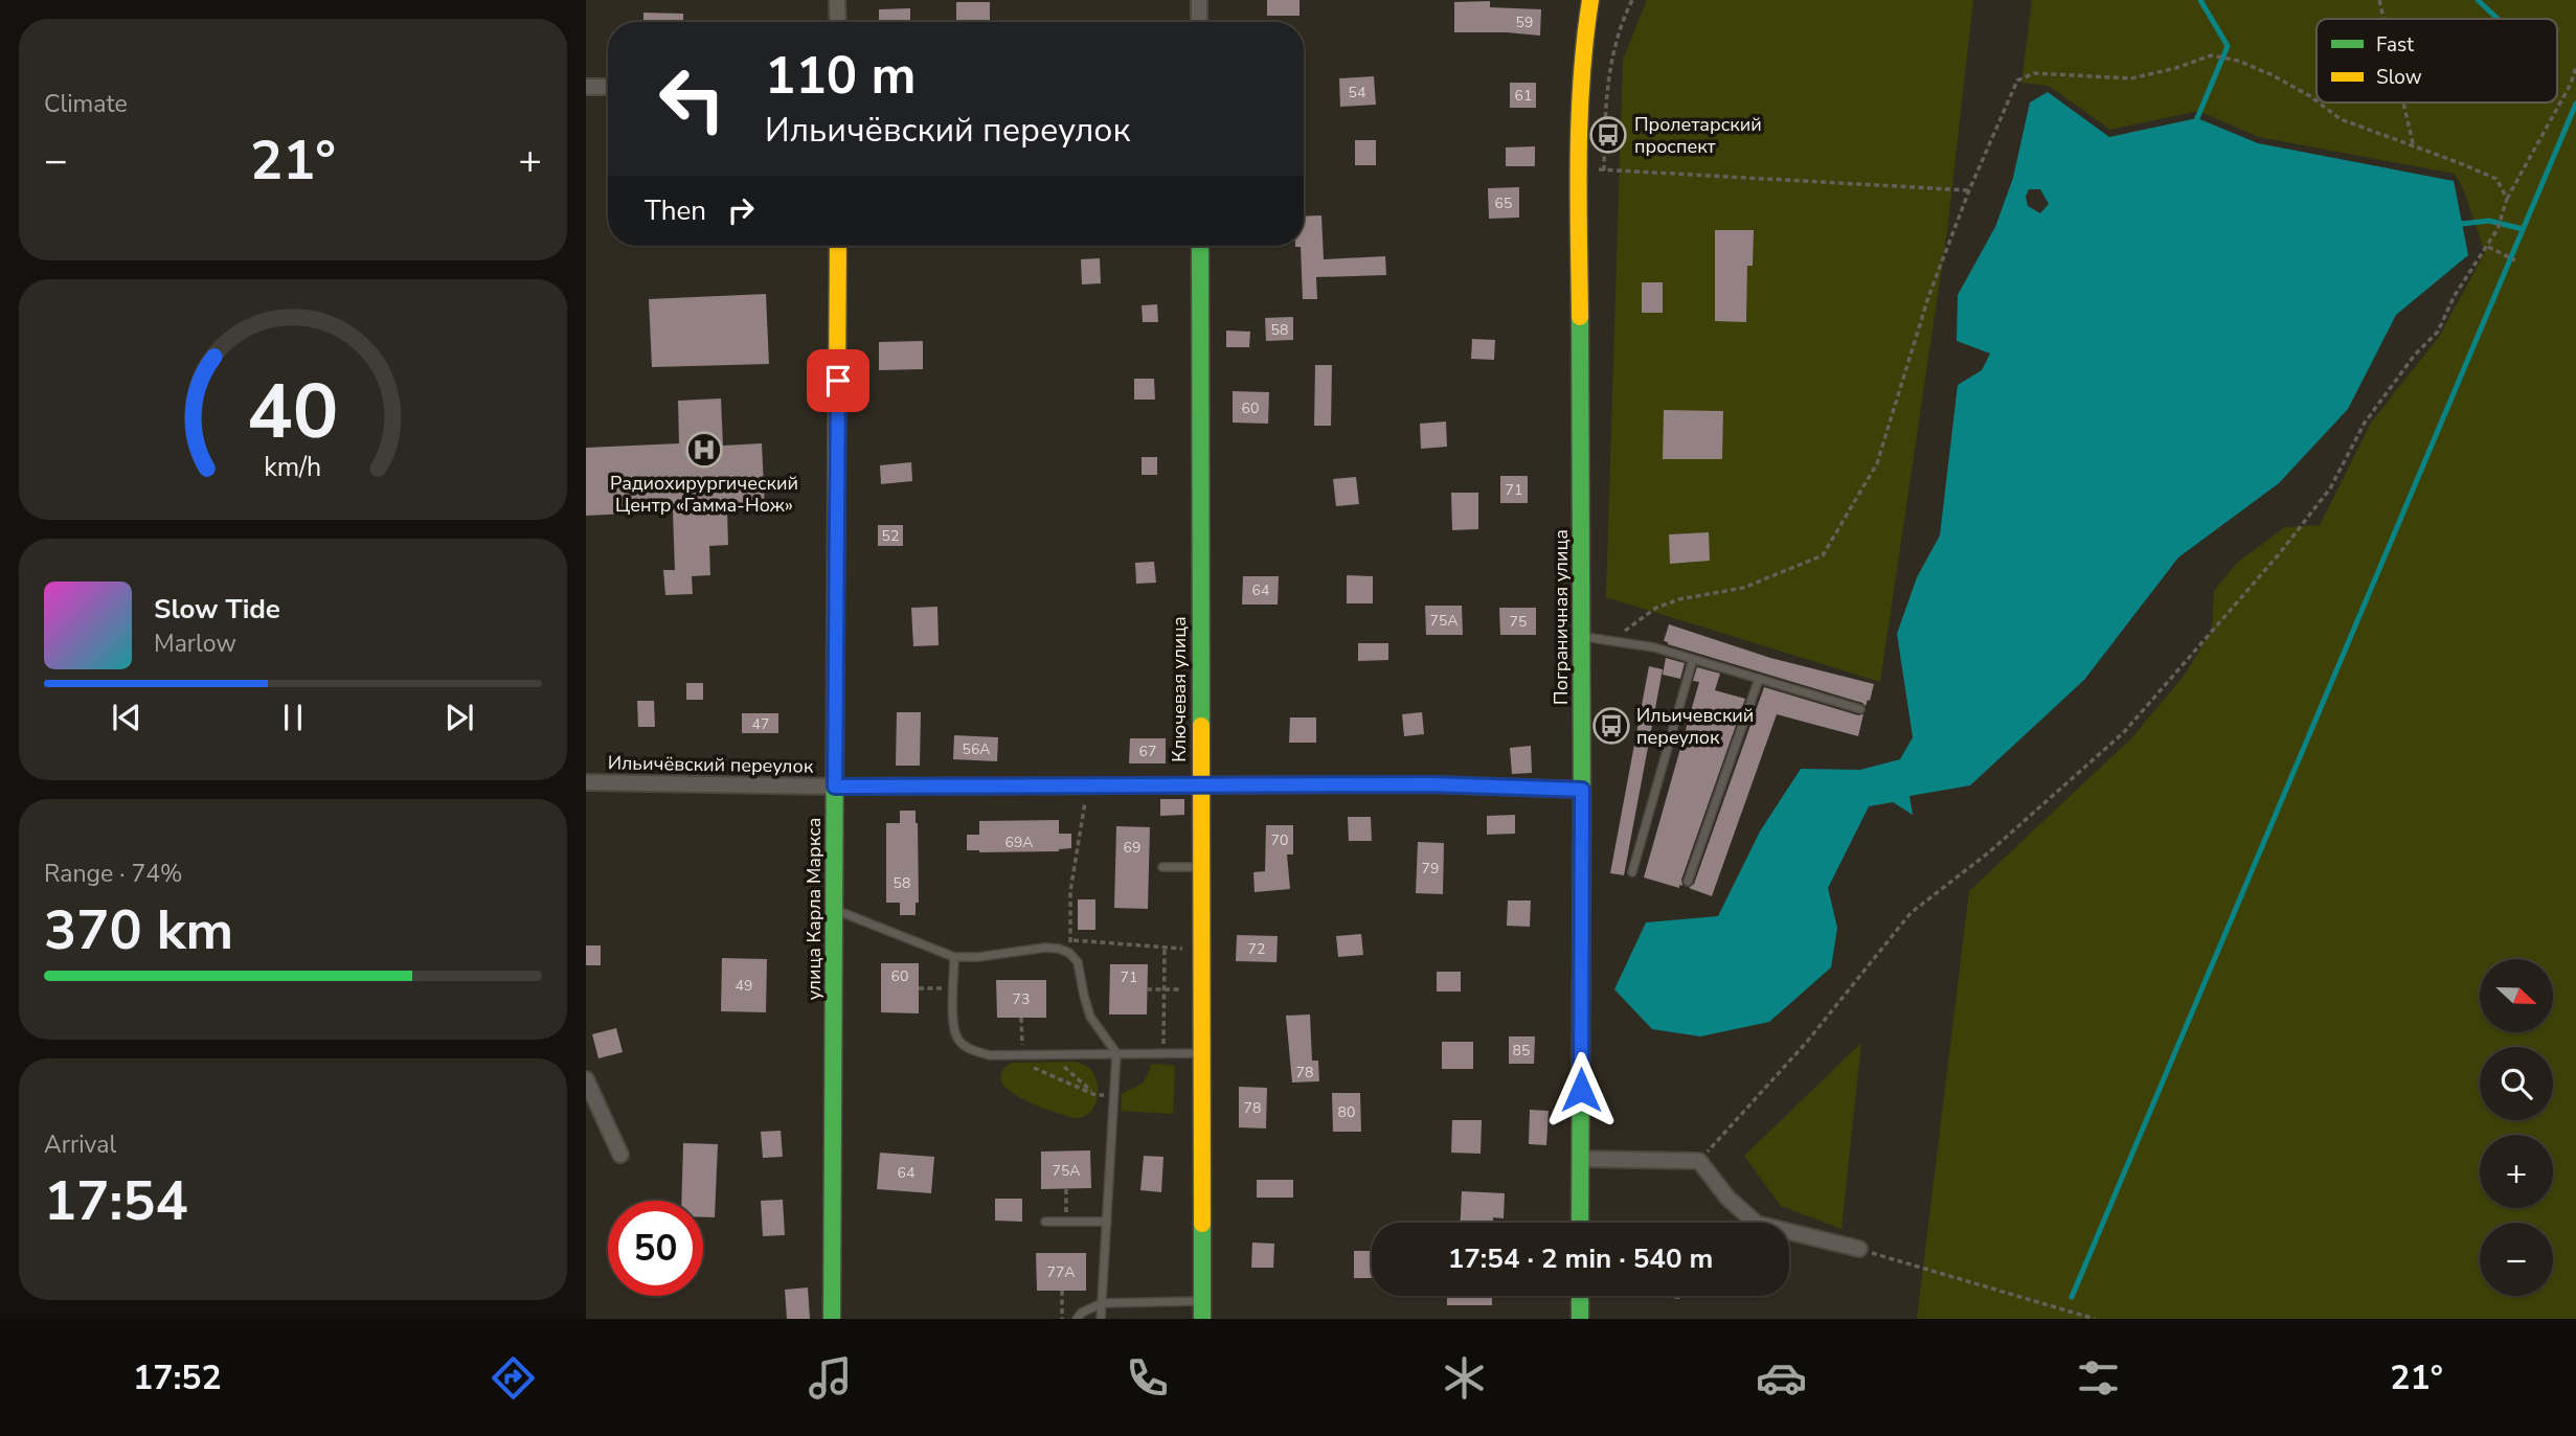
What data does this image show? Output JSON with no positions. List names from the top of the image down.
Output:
{
  "streets": {
    "street": [
      "Пограничная улица",
      "Ключевая улица",
      "Ильичёвский переулок",
      "улица Карла Маркса"
    ]
  },
  "crossings": [
    ["Пограничная улица", "Ильичёвский переулок"],
    ["Ключевая улица", "Ильичёвский переулок"],
    ["Ильичёвский переулок", "улица Карла Маркса"]
  ],
  "places": {
    "bus stop": ["Пролетарский проспект", "Ильичевский переулок"],
    "hospital": ["Радиохирургический Центр «Гамма-Нож»"]
  },
  "house_numbers": [
    "59",
    "54",
    "61",
    "65",
    "58",
    "60",
    "71",
    "52",
    "64",
    "75А",
    "75",
    "47",
    "56А",
    "67",
    "70",
    "69А",
    "69",
    "79",
    "58",
    "72",
    "60",
    "71",
    "49",
    "73",
    "85",
    "78",
    "78",
    "80",
    "75А",
    "64",
    "77А"
  ],
  "legend": ["Fast", "Slow"],
  "north": "right",
  "page": {
    "tile": [
      "Climate",
      ["Range · 74%", "370 km"],
      ["Arrival", "17:54"]
    ],
    "turn": ["110 m", "Ильичёвский переулок"],
    "heat": ["−", "21°", "+"],
    "then": "Then",
    "song": ["Slow Tide", "Marlow"],
    "map_buttons": ["+", "−"],
    "limit": "50",
    "trip": "17:54 · 2 min · 540 m",
    "tabs": ["17:52", "21°"],
    "gauge": ["40", "km/h"]
  }
}
